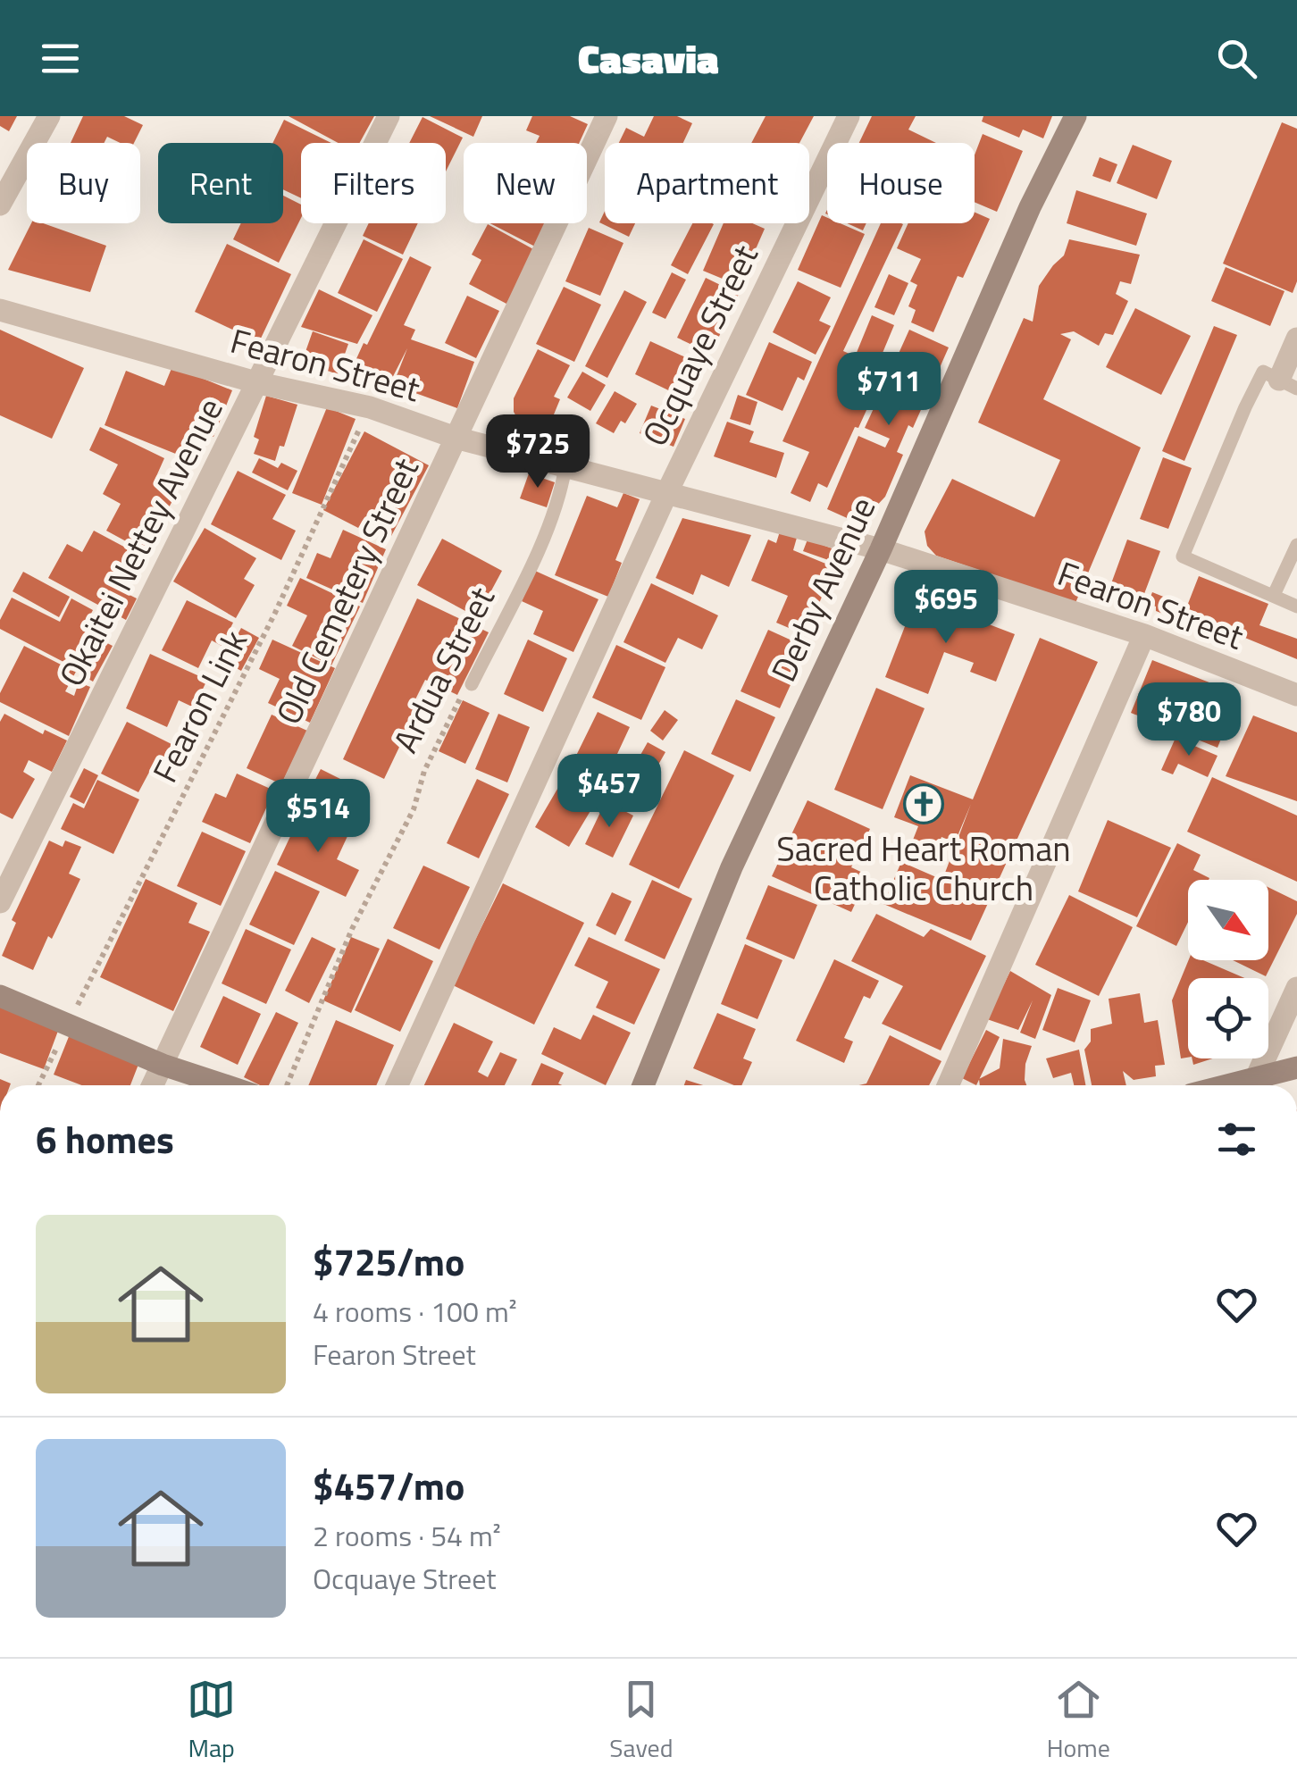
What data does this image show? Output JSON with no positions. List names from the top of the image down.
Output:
{
  "streets": {
    "street": [
      "Ocquaye Street",
      "Fearon Street",
      "Okaitei Nettey Avenue",
      "Derby Avenue",
      "Old Cemetery Street"
    ],
    "lane": ["Ardua Street"],
    "path": ["Fearon Link"]
  },
  "crossings": [
    ["Ocquaye Street", "Fearon Street"],
    ["Fearon Street", "Okaitei Nettey Avenue"],
    ["Fearon Street", "Derby Avenue"],
    ["Fearon Street", "Old Cemetery Street"],
    ["Fearon Street", "Ardua Street"],
    ["Fearon Street", "Fearon Link"]
  ],
  "places": {
    "church": ["Sacred Heart Roman Catholic Church"]
  },
  "north": "bottom right",
  "page": {
    "header": "Casavia",
    "chip": [
      "Buy",
      "Rent",
      "Filters",
      "New",
      "Apartment",
      "House"
    ],
    "price": [
      "$711",
      "$725",
      "$695",
      "$780",
      "$457",
      "$514"
    ],
    "heading": "6 homes",
    "list": [
      {
        "name": "$725/mo",
        "note": "4 rooms · 100 m² · Fearon Street"
      },
      {
        "name": "$457/mo",
        "note": "2 rooms · 54 m² · Ocquaye Street"
      }
    ],
    "tabs": ["Map", "Saved", "Home"]
  }
}
